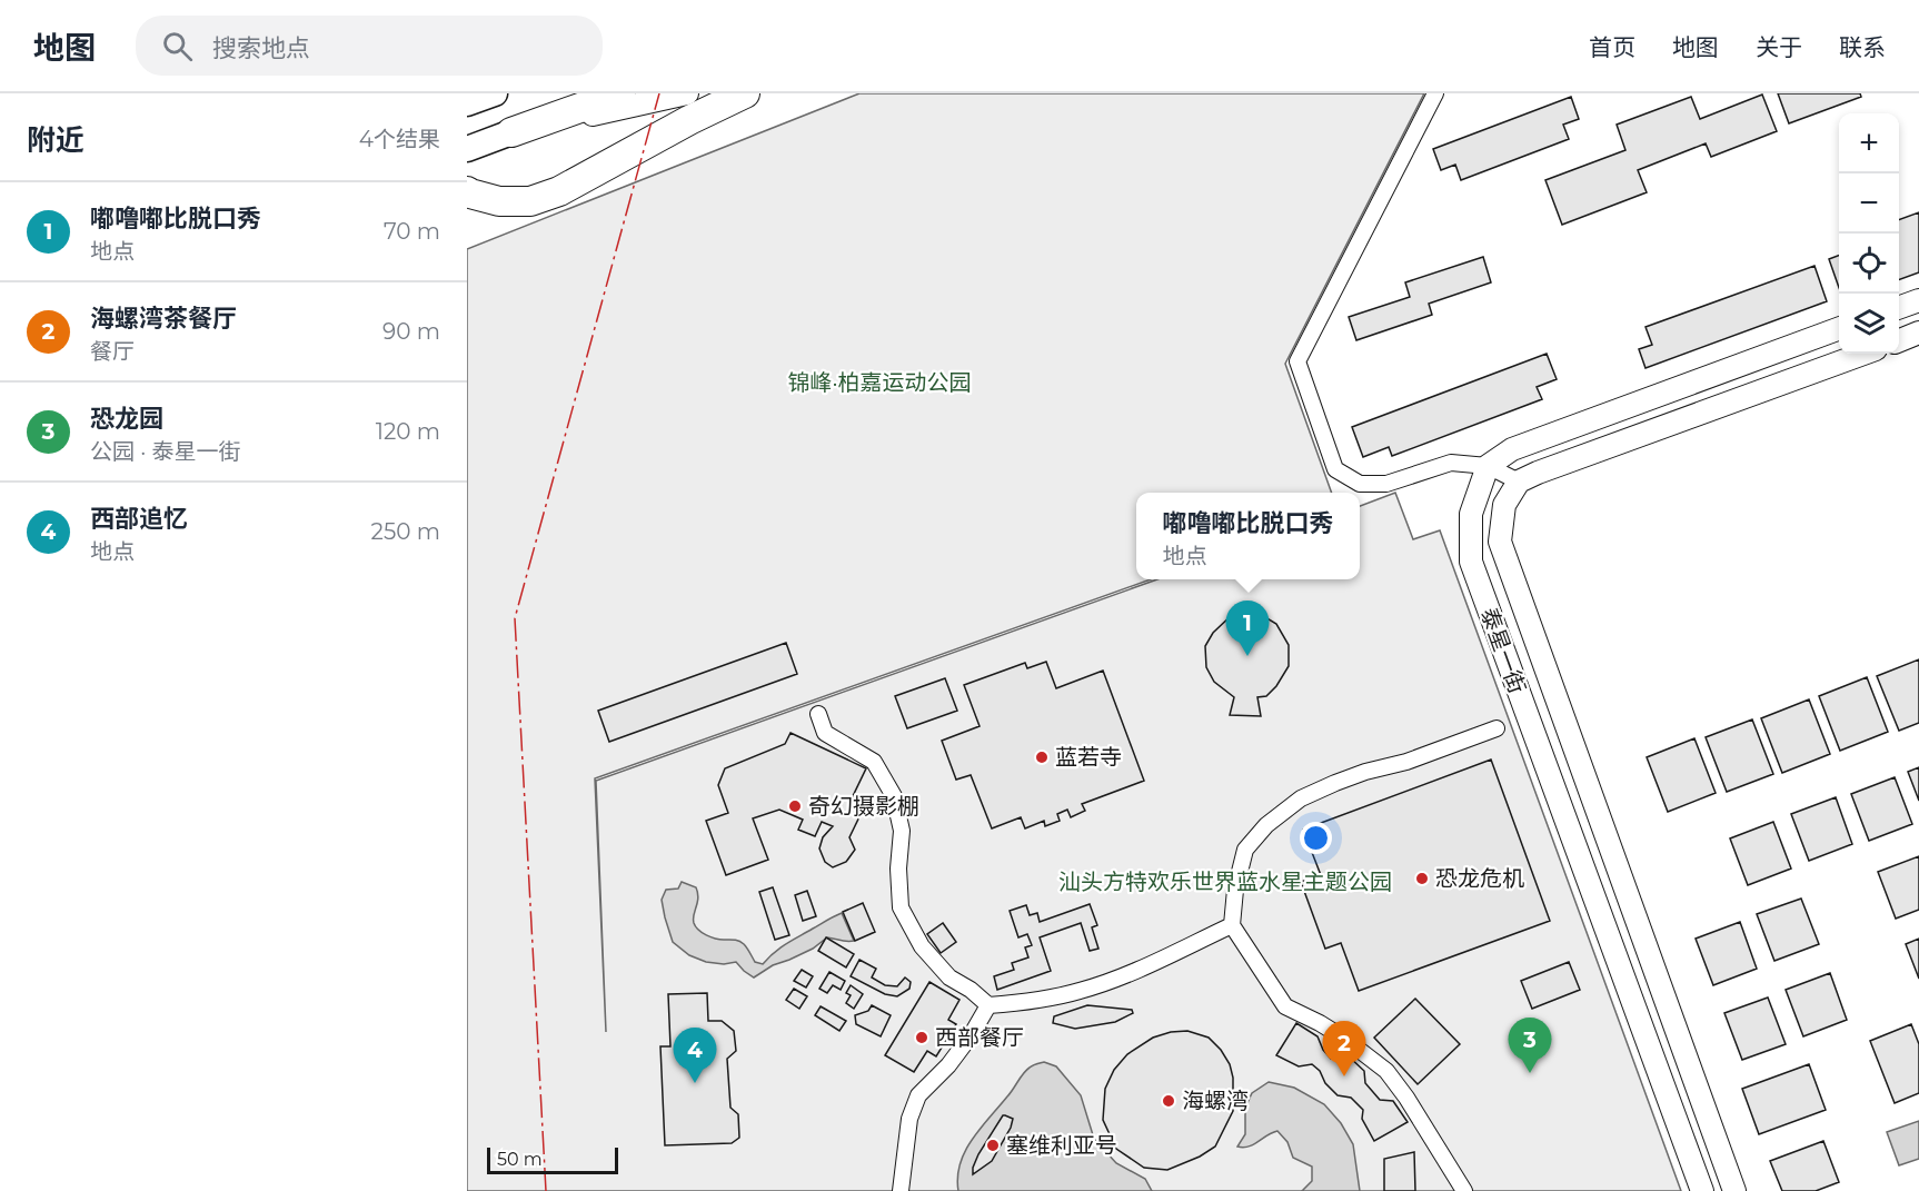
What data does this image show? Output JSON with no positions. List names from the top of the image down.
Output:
{
  "streets": {
    "street": ["泰星一街"]
  },
  "parks": ["锦峰·柏嘉运动公园", "汕头方特欢乐世界蓝水星主题公园"],
  "places": [
    "蓝若寺",
    "奇幻摄影棚",
    "恐龙危机",
    "西部餐厅",
    "海螺湾",
    "塞维利亚号"
  ],
  "scale_bar": "50 m",
  "page": {
    "header": "地图",
    "search": "搜索地点",
    "nav": [
      "首页",
      "地图",
      "关于",
      "联系"
    ],
    "heading": ["附近", "4个结果"],
    "map_buttons": ["+", "−"],
    "list": [
      {
        "mark": "1",
        "name": "嘟噜嘟比脱口秀",
        "note": "地点",
        "value": "70 m"
      },
      {
        "mark": "2",
        "name": "海螺湾茶餐厅",
        "note": "餐厅",
        "value": "90 m"
      },
      {
        "mark": "3",
        "name": "恐龙园",
        "note": "公园 · 泰星一街",
        "value": "120 m"
      },
      {
        "mark": "4",
        "name": "西部追忆",
        "note": "地点",
        "value": "250 m"
      }
    ],
    "popup": ["嘟噜嘟比脱口秀", "地点"],
    "pins": [
      "1",
      "3",
      "2",
      "4"
    ],
    "scale": "50 m"
  }
}
